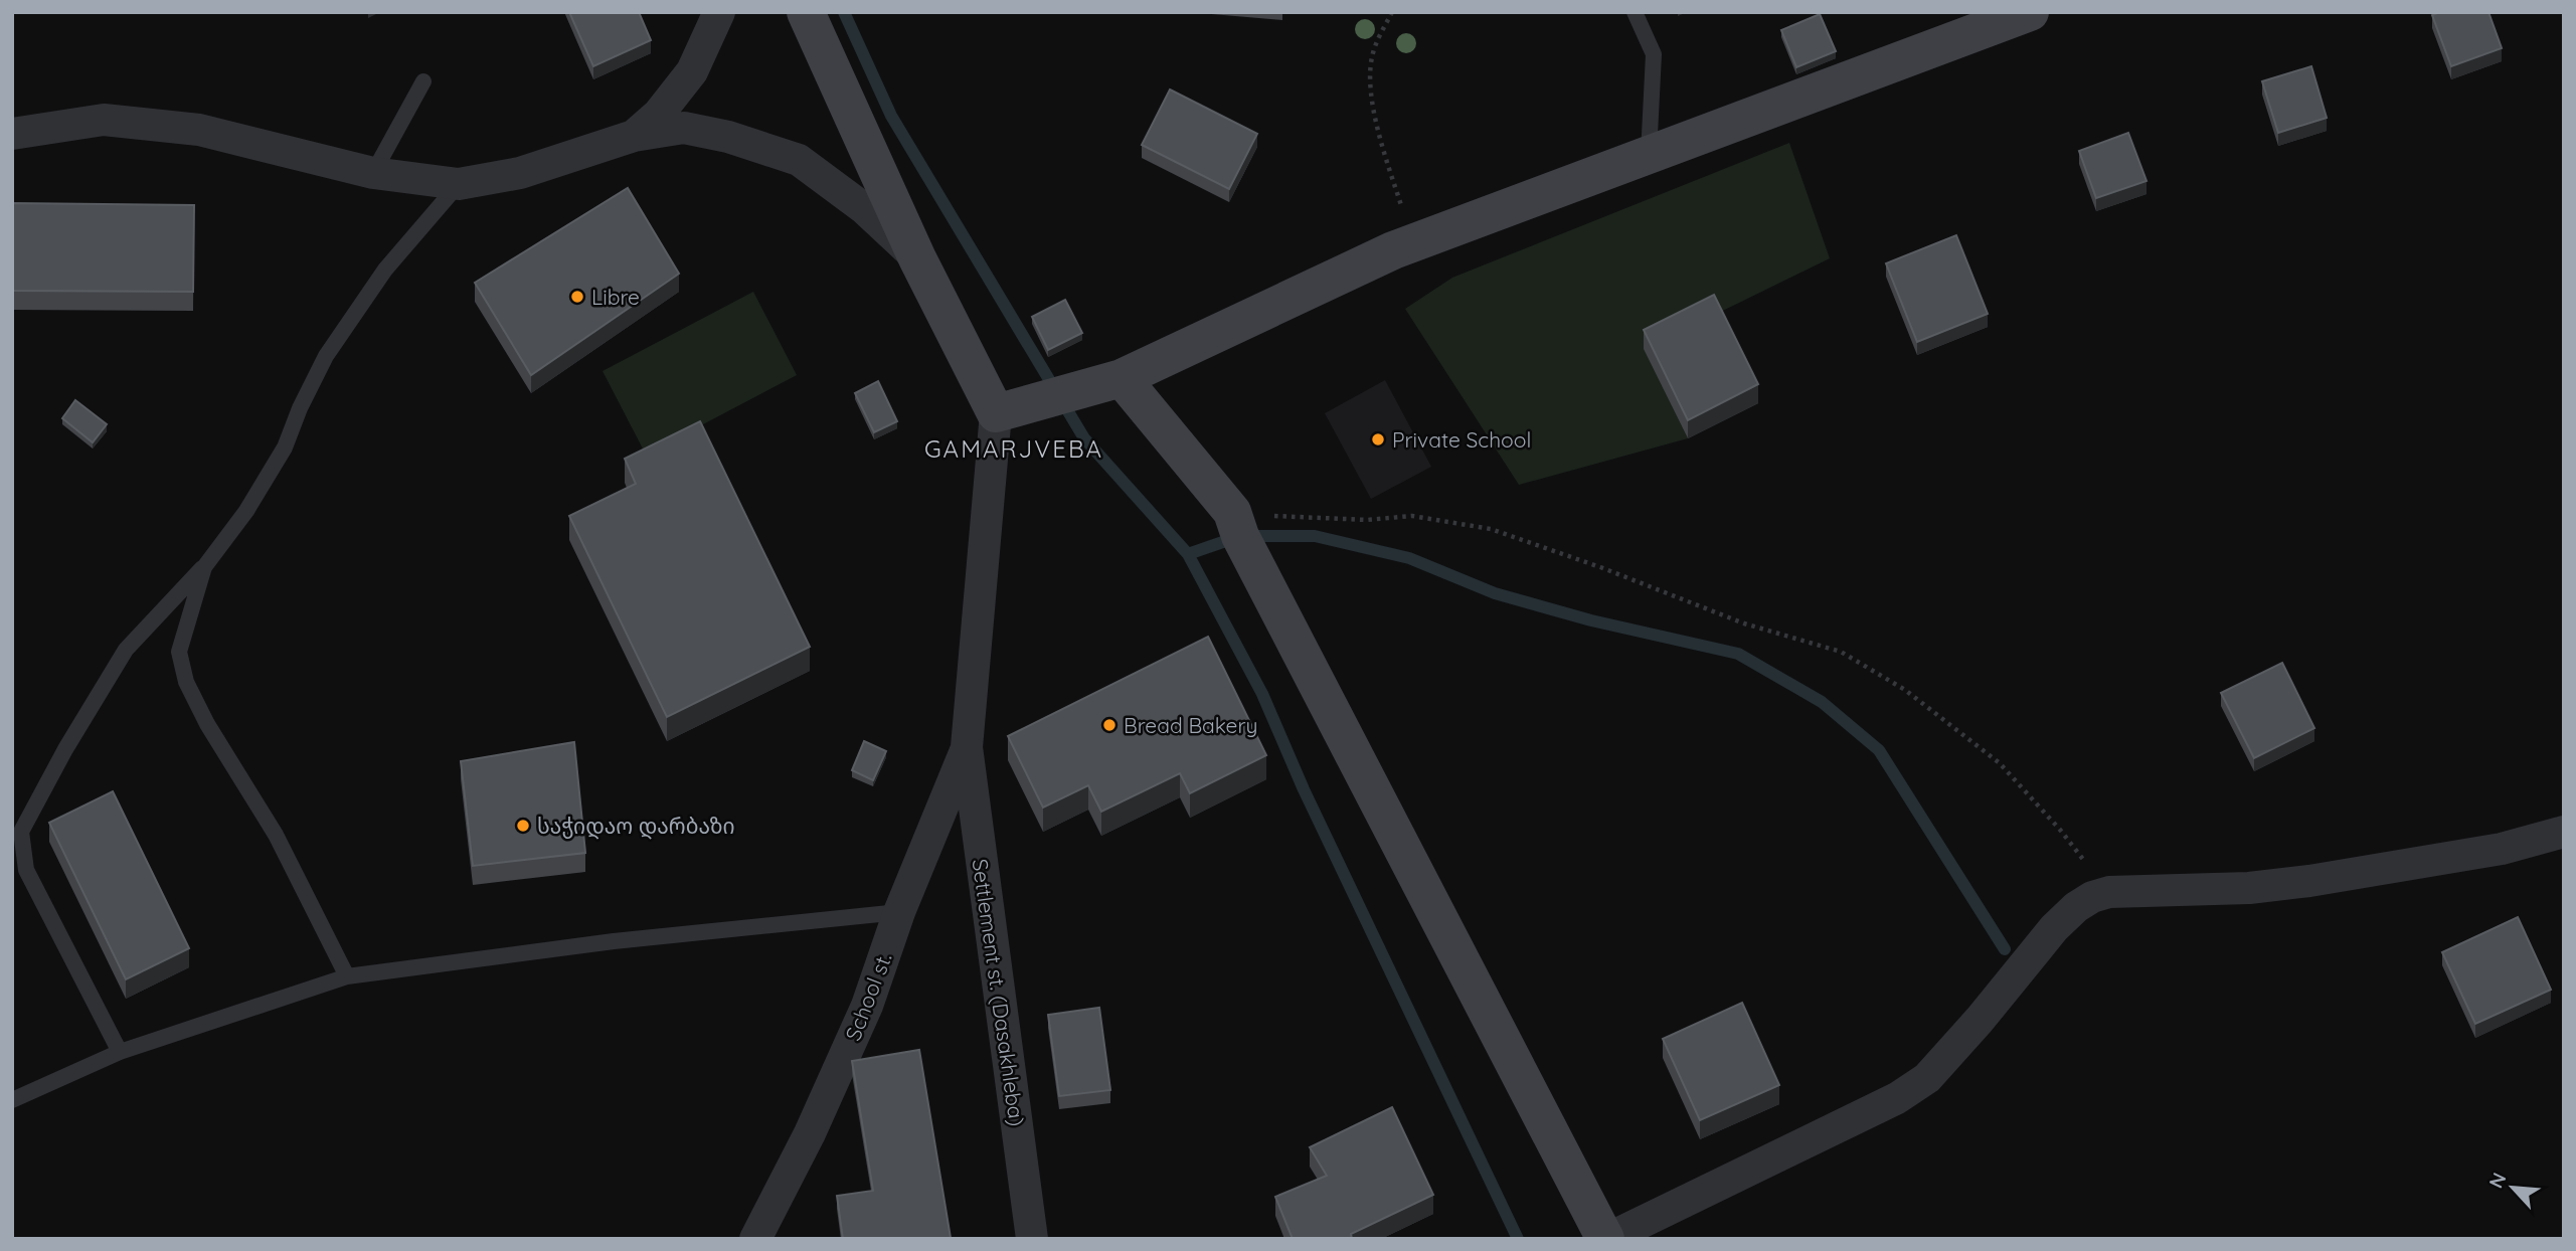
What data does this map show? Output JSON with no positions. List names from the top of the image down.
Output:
{
  "streets": {
    "street": ["Settlement st. (Dasakhleba)", "School st."]
  },
  "crossings": [
    ["Settlement st. (Dasakhleba)", "School st."]
  ],
  "districts": ["GAMARJVEBA"],
  "places": [
    "Libre",
    "Private School",
    "Bread Bakery",
    "საჭიდაო დარბაზი"
  ],
  "north": "top left"
}
